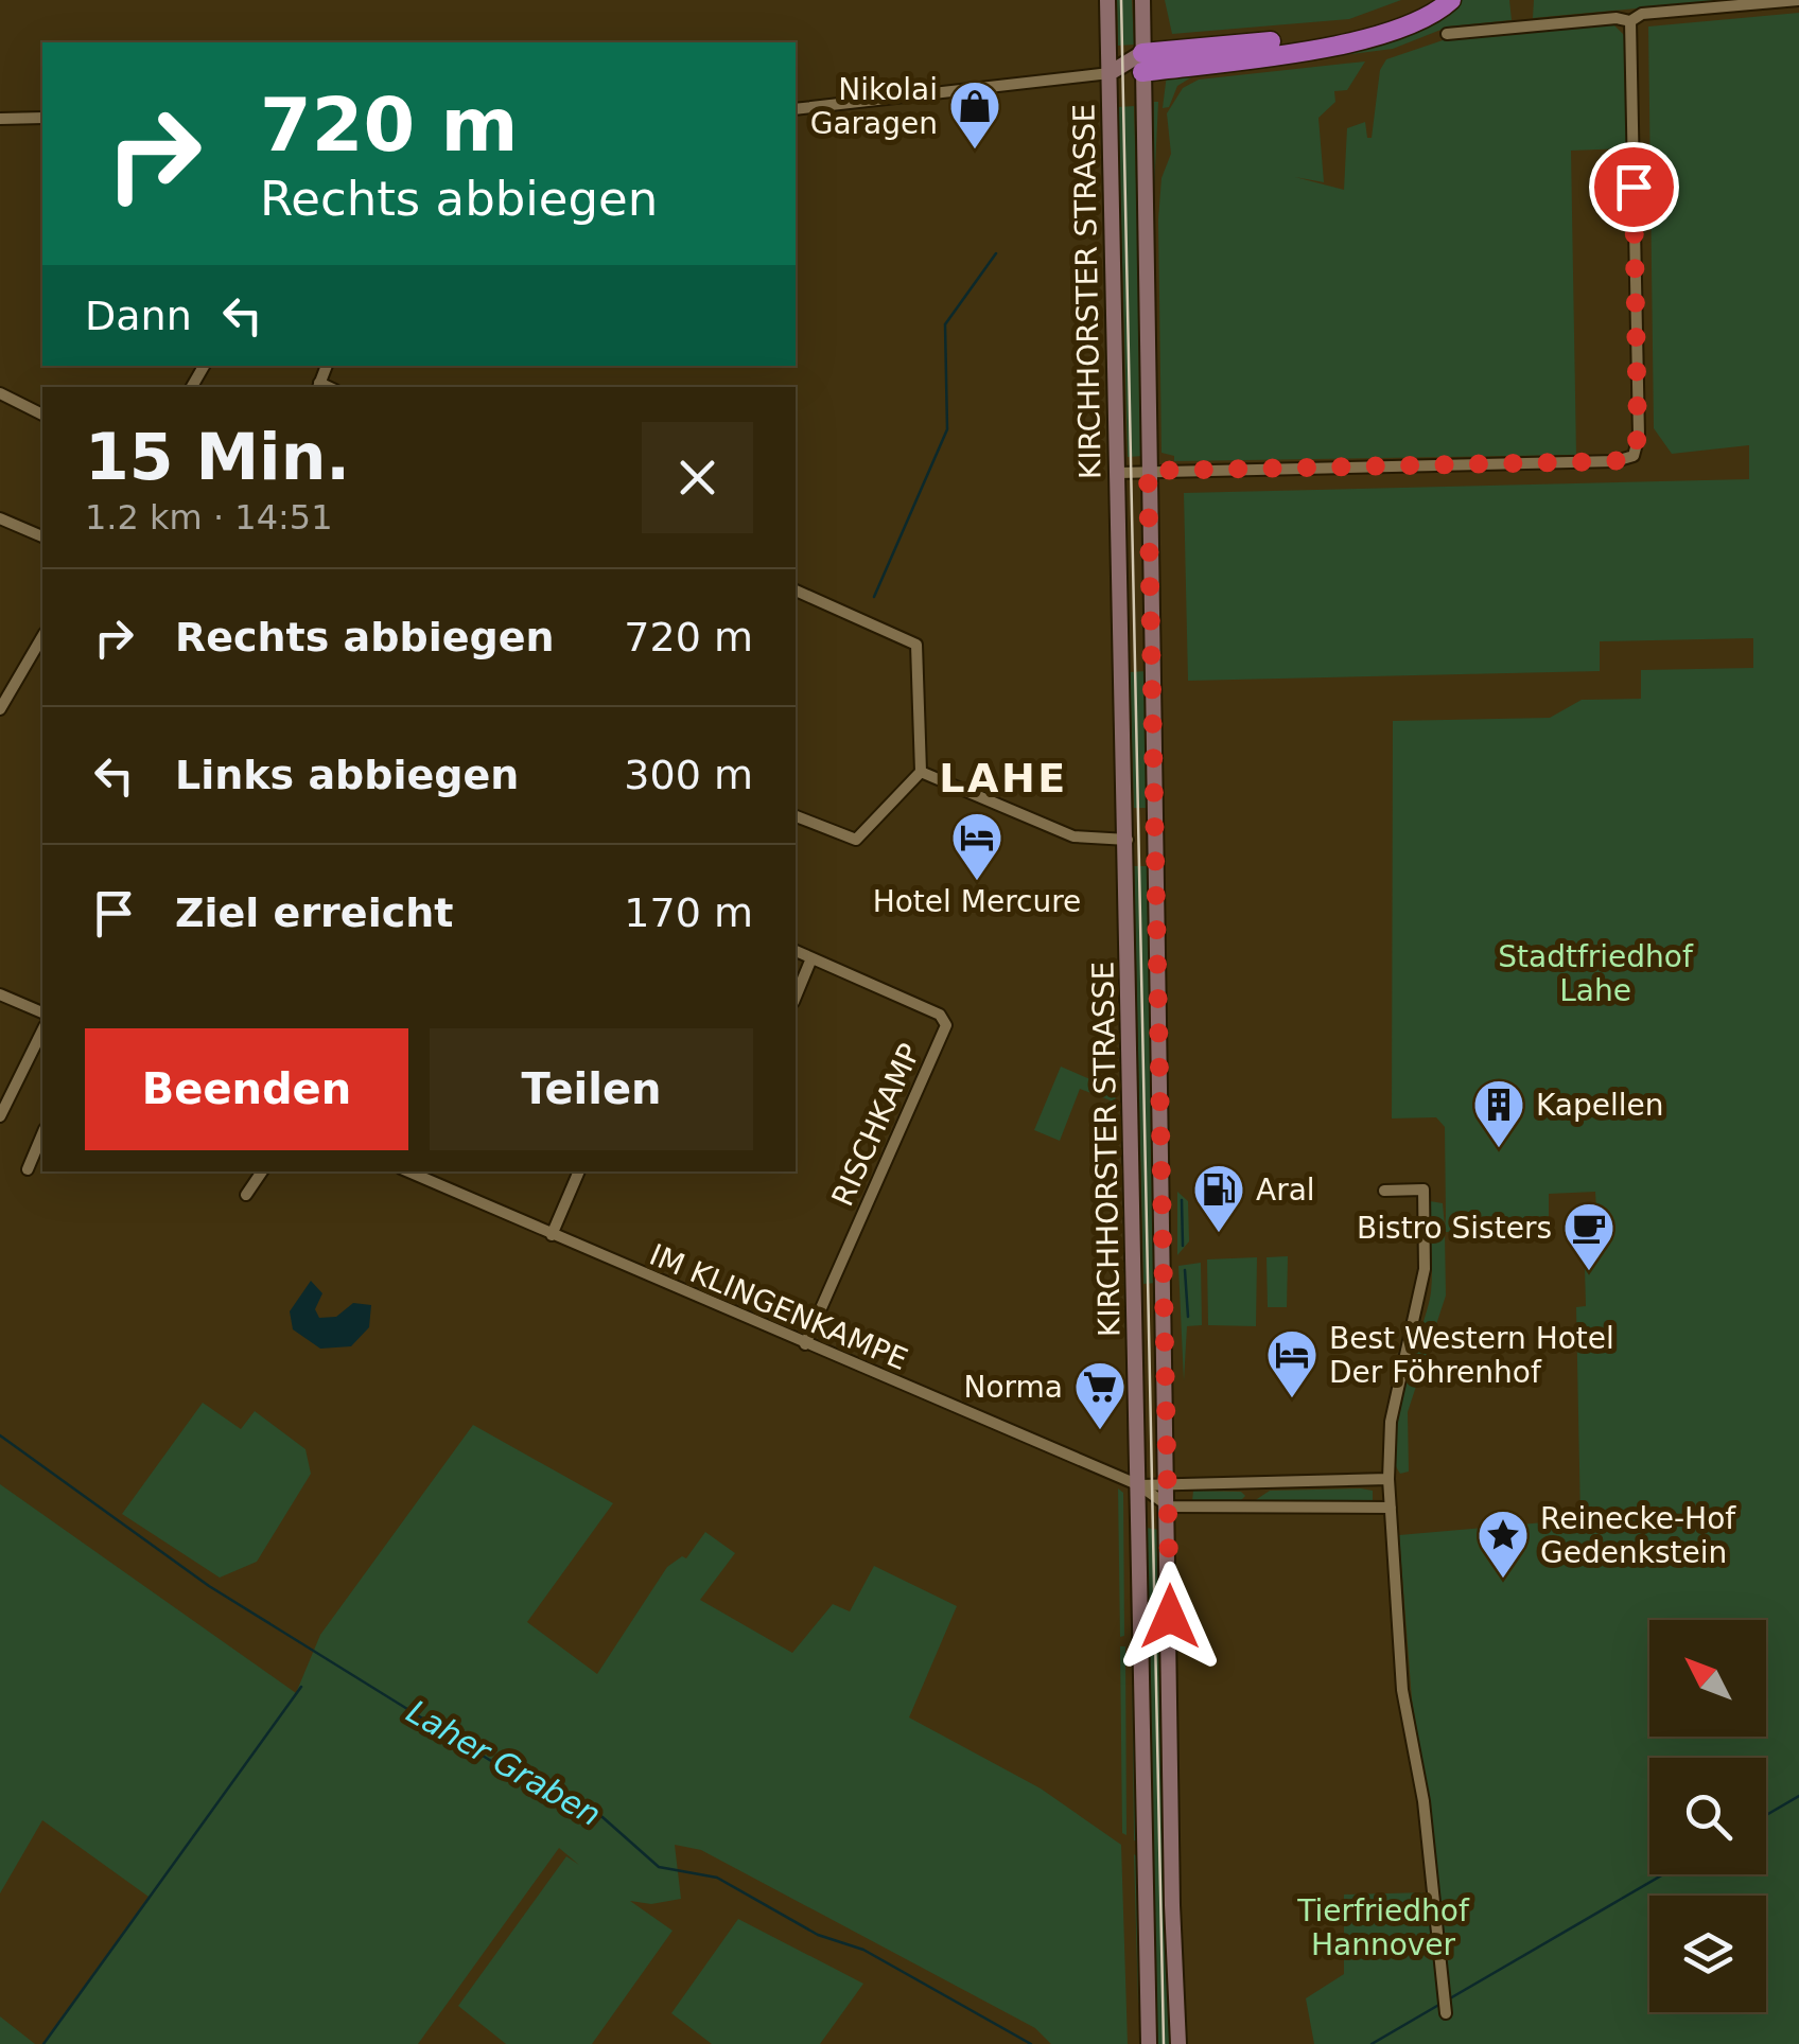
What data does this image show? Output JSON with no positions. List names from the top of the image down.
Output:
{
  "streets": {
    "main road": ["KIRCHHORSTER STRASSE"],
    "street": ["RISCHKAMP", "IM KLINGENKAMPE"]
  },
  "crossings": [
    ["KIRCHHORSTER STRASSE", "IM KLINGENKAMPE"],
    ["RISCHKAMP", "IM KLINGENKAMPE"]
  ],
  "districts": ["LAHE"],
  "water": ["Laher Graben"],
  "parks": ["Stadtfriedhof Lahe", "Tierfriedhof Hannover"],
  "places": {
    "shop": ["Nikolai Garagen"],
    "hotel": ["Hotel Mercure", "Best Western Hotel Der Föhrenhof"],
    "building": ["Kapellen"],
    "fuel station": ["Aral"],
    "cafe": ["Bistro Sisters"],
    "supermarket": ["Norma"],
    "place": ["Reinecke-Hof Gedenkstein"]
  },
  "north": "top left",
  "page": {
    "turn": ["720 m", "Rechts abbiegen"],
    "then": "Dann",
    "heading": ["15 Min.", "1.2 km · 14:51"],
    "list": [
      {
        "name": "Rechts abbiegen",
        "value": "720 m"
      },
      {
        "name": "Links abbiegen",
        "value": "300 m"
      },
      {
        "name": "Ziel erreicht",
        "value": "170 m"
      }
    ],
    "buttons": ["Beenden", "Teilen"]
  }
}
